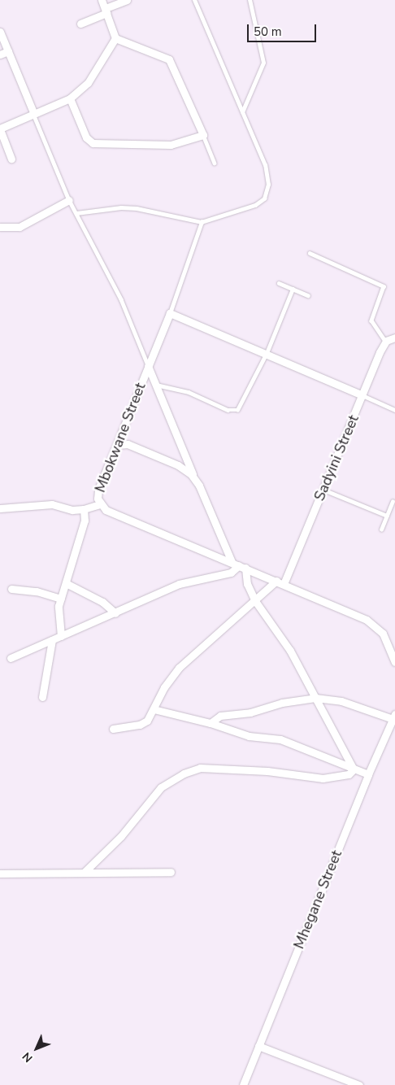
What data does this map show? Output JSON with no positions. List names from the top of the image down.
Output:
{
  "streets": {
    "street": ["Mbokwane Street", "Sadyini Street", "Mhegane Street"]
  },
  "crossings": [
    ["Mbokwane Street", "Sadyini Street"]
  ],
  "scale_bar": "50 m",
  "north": "bottom left"
}
